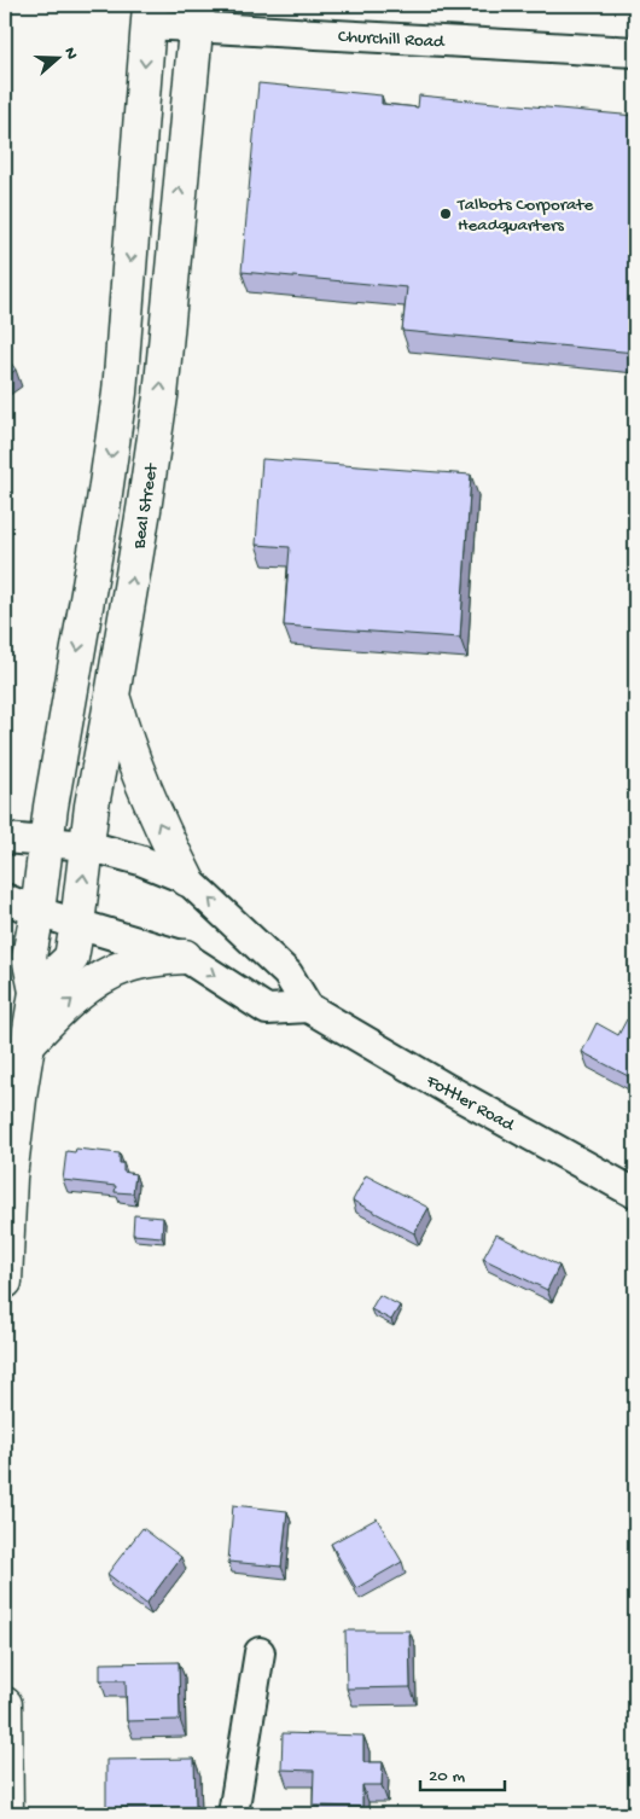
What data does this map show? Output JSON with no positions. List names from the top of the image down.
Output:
{
  "streets": {
    "street": ["Churchill Road", "Beal Street", "Fottler Road"]
  },
  "crossings": [
    ["Churchill Road", "Beal Street"],
    ["Beal Street", "Fottler Road"]
  ],
  "places": ["Talbots Corporate Headquarters"],
  "scale_bar": "20 m",
  "north": "right"
}
